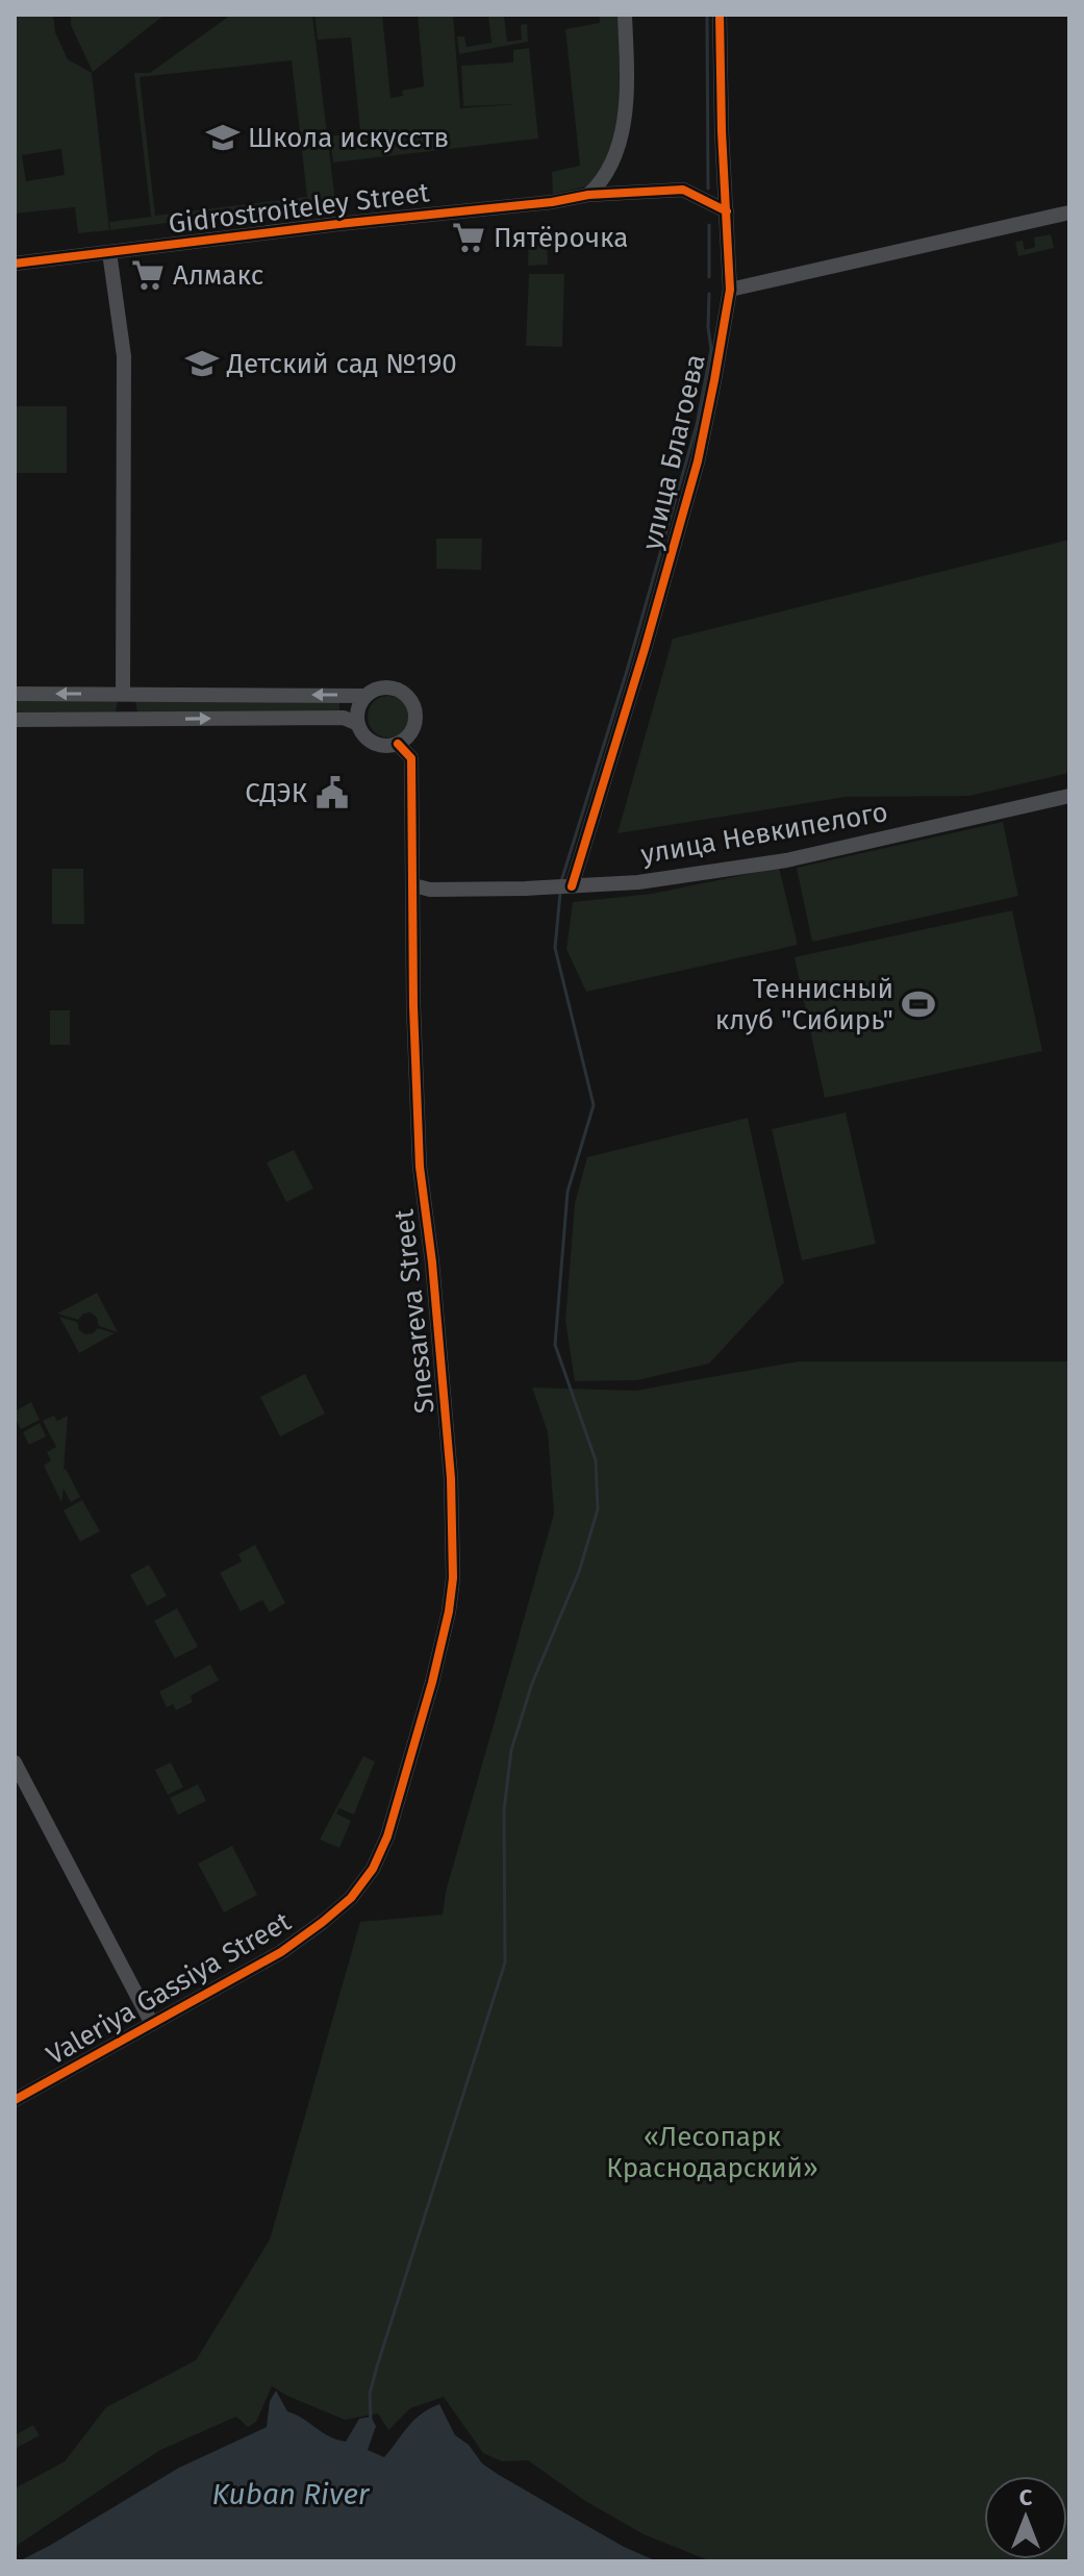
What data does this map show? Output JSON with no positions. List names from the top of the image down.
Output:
{
  "streets": {
    "street": [
      "Gidrostroiteley Street",
      "улица Благоева",
      "улица Невкипелого",
      "Snesareva Street",
      "Valeriya Gassiya Street"
    ]
  },
  "crossings": [
    ["Gidrostroiteley Street", "улица Благоева"],
    ["улица Благоева", "улица Невкипелого"],
    ["улица Невкипелого", "Snesareva Street"],
    ["Snesareva Street", "Valeriya Gassiya Street"]
  ],
  "water": ["Kuban River"],
  "parks": ["«Лесопарк Краснодарский»"],
  "places": {
    "school or university": ["Школа искусств", "Детский сад №190"],
    "supermarket": ["Пятёрочка", "Алмакс"],
    "public building": ["СДЭК"],
    "sports": ["Теннисный клуб \"Сибирь\""]
  },
  "north": "top"
}
